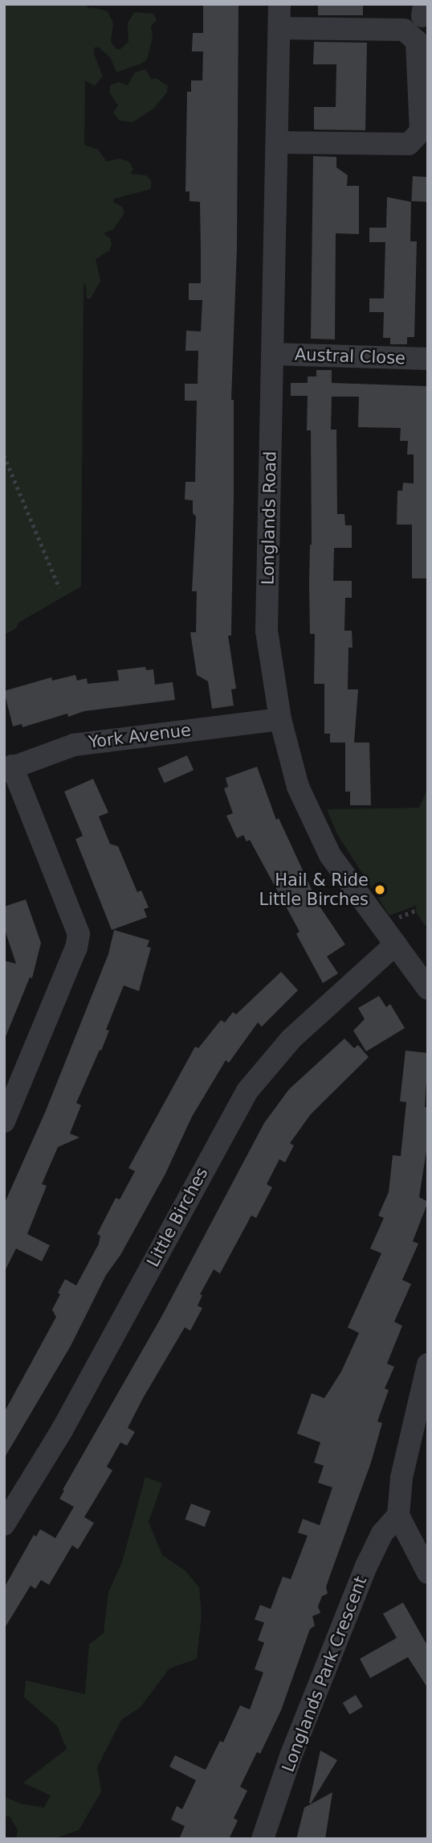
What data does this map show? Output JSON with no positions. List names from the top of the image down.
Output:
{
  "streets": {
    "street": [
      "Austral Close",
      "Longlands Road",
      "York Avenue",
      "Little Birches",
      "Longlands Park Crescent"
    ]
  },
  "crossings": [
    ["Austral Close", "Longlands Road"],
    ["Longlands Road", "York Avenue"],
    ["Longlands Road", "Little Birches"]
  ],
  "places": ["Hail & Ride Little Birches"]
}
